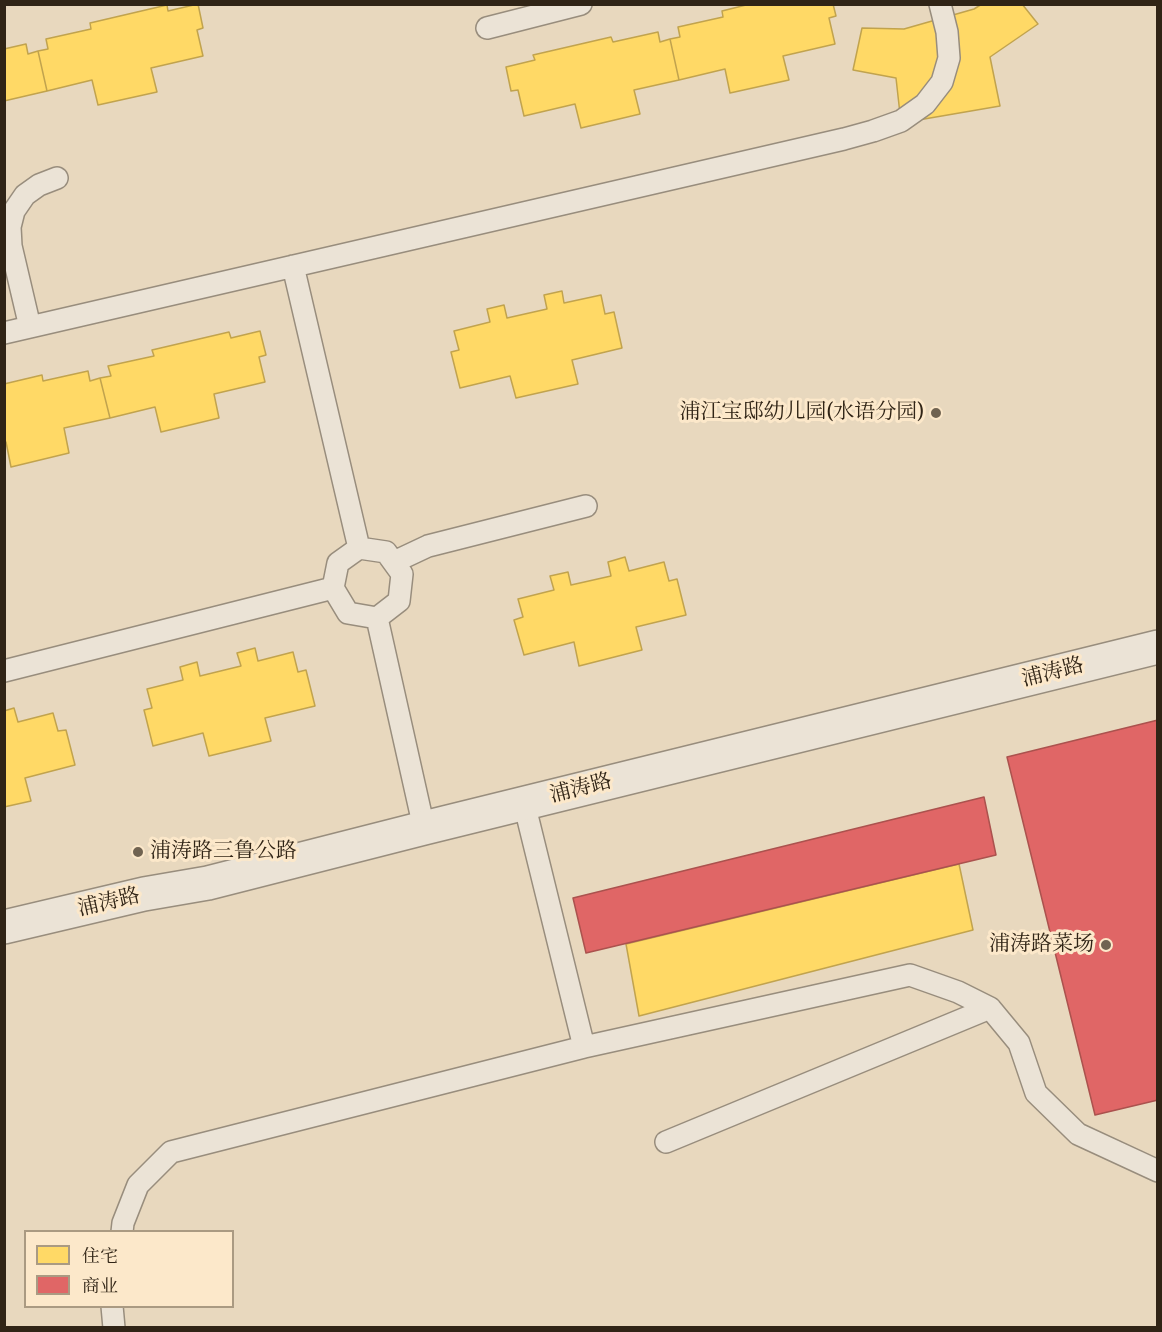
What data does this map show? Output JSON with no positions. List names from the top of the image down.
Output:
{
  "streets": {
    "street": ["浦涛路"]
  },
  "places": ["浦江宝邸幼儿园(水语分园)", "浦涛路三鲁公路", "浦涛路菜场"],
  "legend": ["住宅", "商业"]
}
